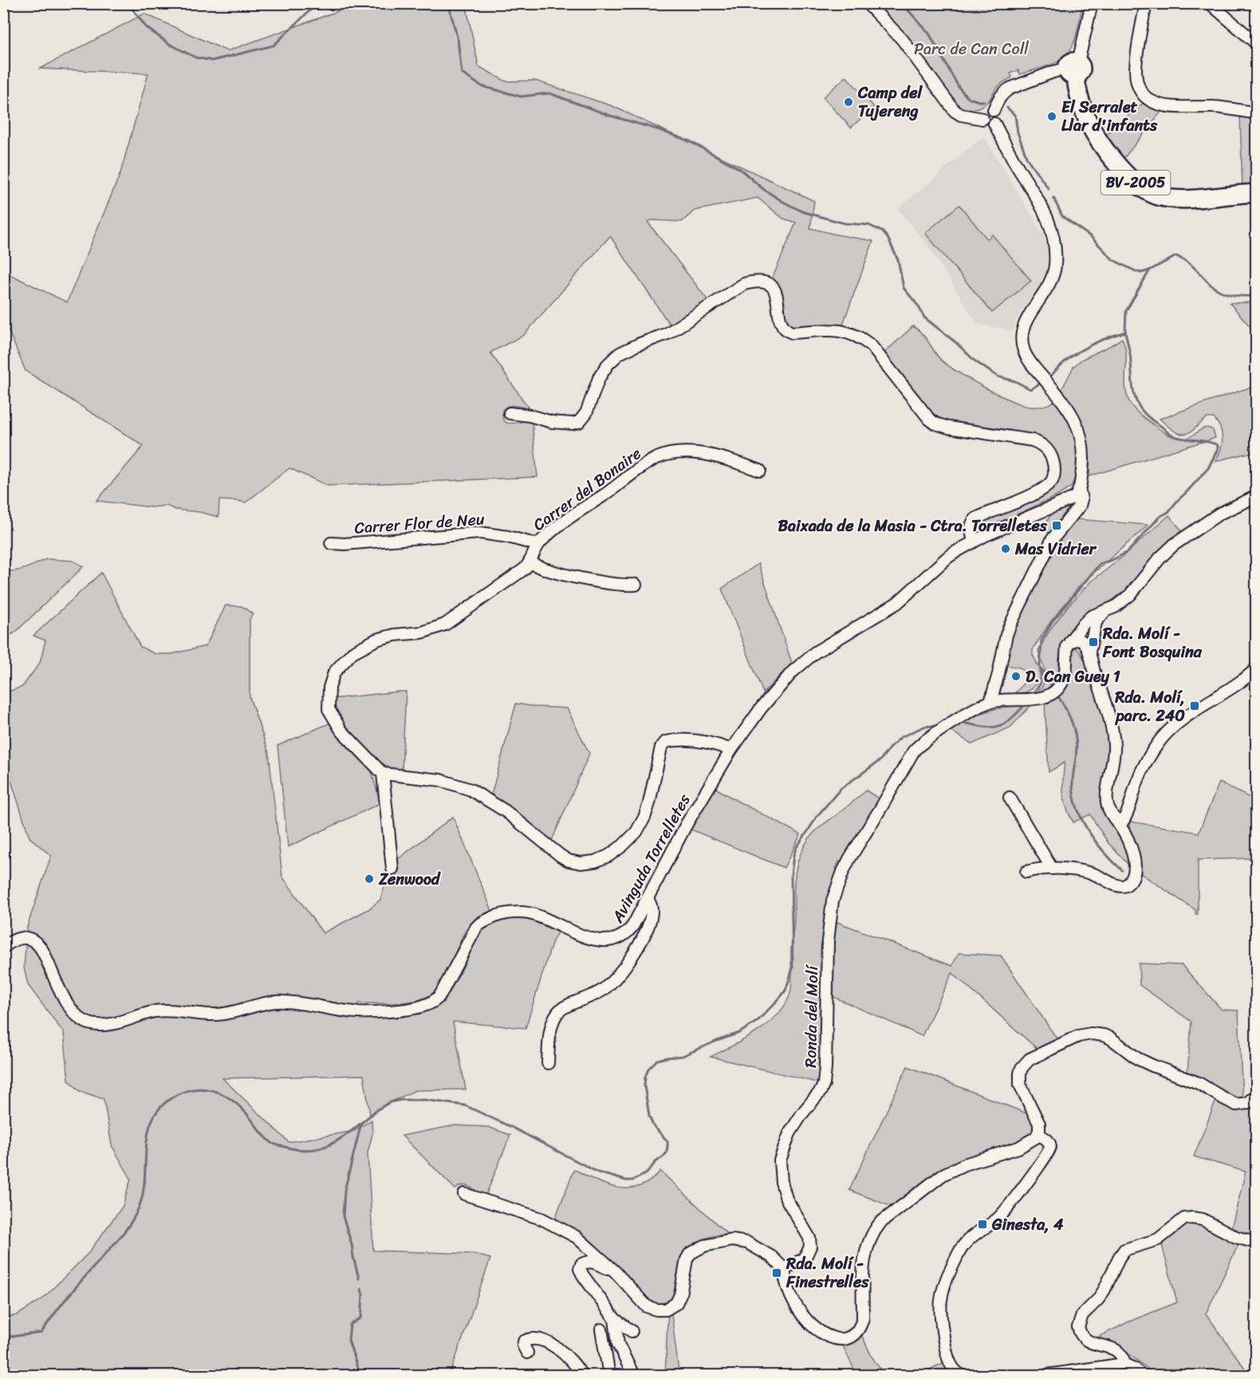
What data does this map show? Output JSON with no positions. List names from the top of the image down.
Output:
{
  "streets": {
    "main road": ["BV-2005"],
    "street": [
      "Carrer del Bonaire",
      "Carrer Flor de Neu",
      "Avinguda Torrelletes",
      "Ronda del Molí"
    ]
  },
  "crossings": [
    ["Carrer del Bonaire", "Carrer Flor de Neu"]
  ],
  "parks": ["Parc de Can Coll"],
  "places": {
    "other": [
      "Camp del Tujereng",
      "El Serralet Llar d'infants",
      "Mas Vidrier",
      "D. Can Guey 1",
      "Zenwood"
    ],
    "transit": [
      "Baixada de la Masia - Ctra. Torrelletes",
      "Rda. Molí - Font Bosquina",
      "Rda. Molí, parc. 240",
      "Ginesta, 4",
      "Rda. Molí - Finestrelles"
    ]
  }
}
